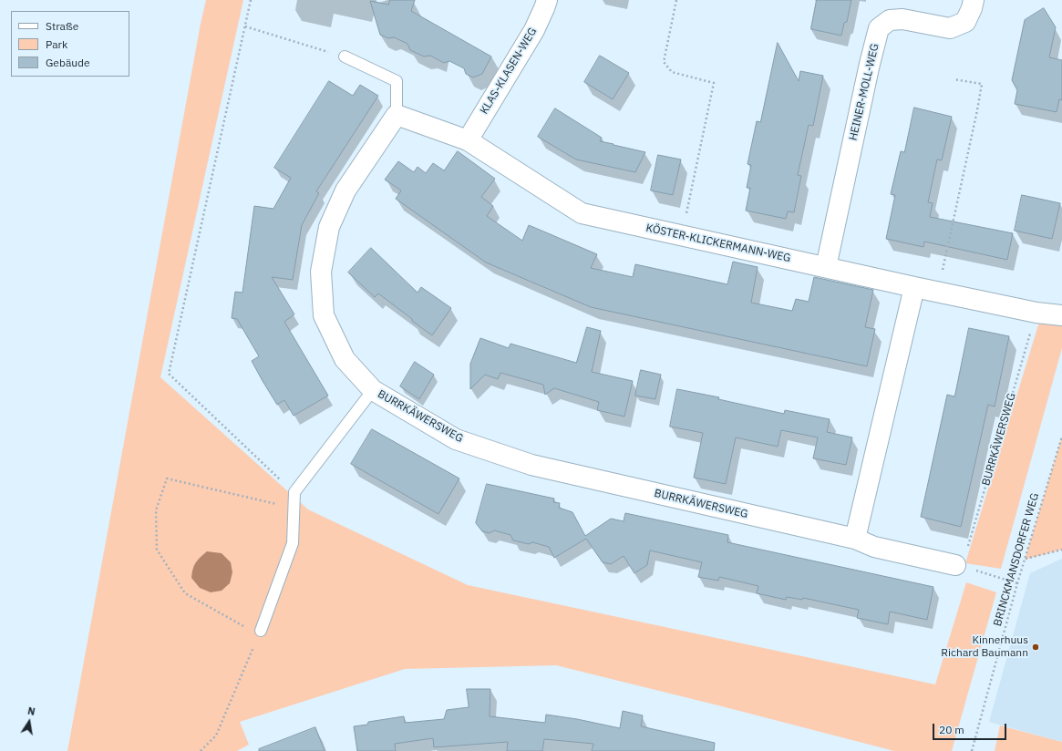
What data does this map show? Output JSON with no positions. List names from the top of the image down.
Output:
{
  "streets": {
    "street": [
      "KLAS-KLASEN-WEG",
      "HEINER-MOLL-WEG",
      "KÖSTER-KLICKERMANN-WEG",
      "BURRKÄWERSWEG"
    ],
    "path": ["BRINCKMANSDORFER WEG"]
  },
  "crossings": [
    ["KLAS-KLASEN-WEG", "KÖSTER-KLICKERMANN-WEG"],
    ["HEINER-MOLL-WEG", "KÖSTER-KLICKERMANN-WEG"],
    ["KÖSTER-KLICKERMANN-WEG", "BURRKÄWERSWEG"]
  ],
  "places": ["Kinnerhuus Richard Baumann"],
  "legend": ["Straße", "Park", "Gebäude"],
  "scale_bar": "20 m",
  "north": "top"
}
